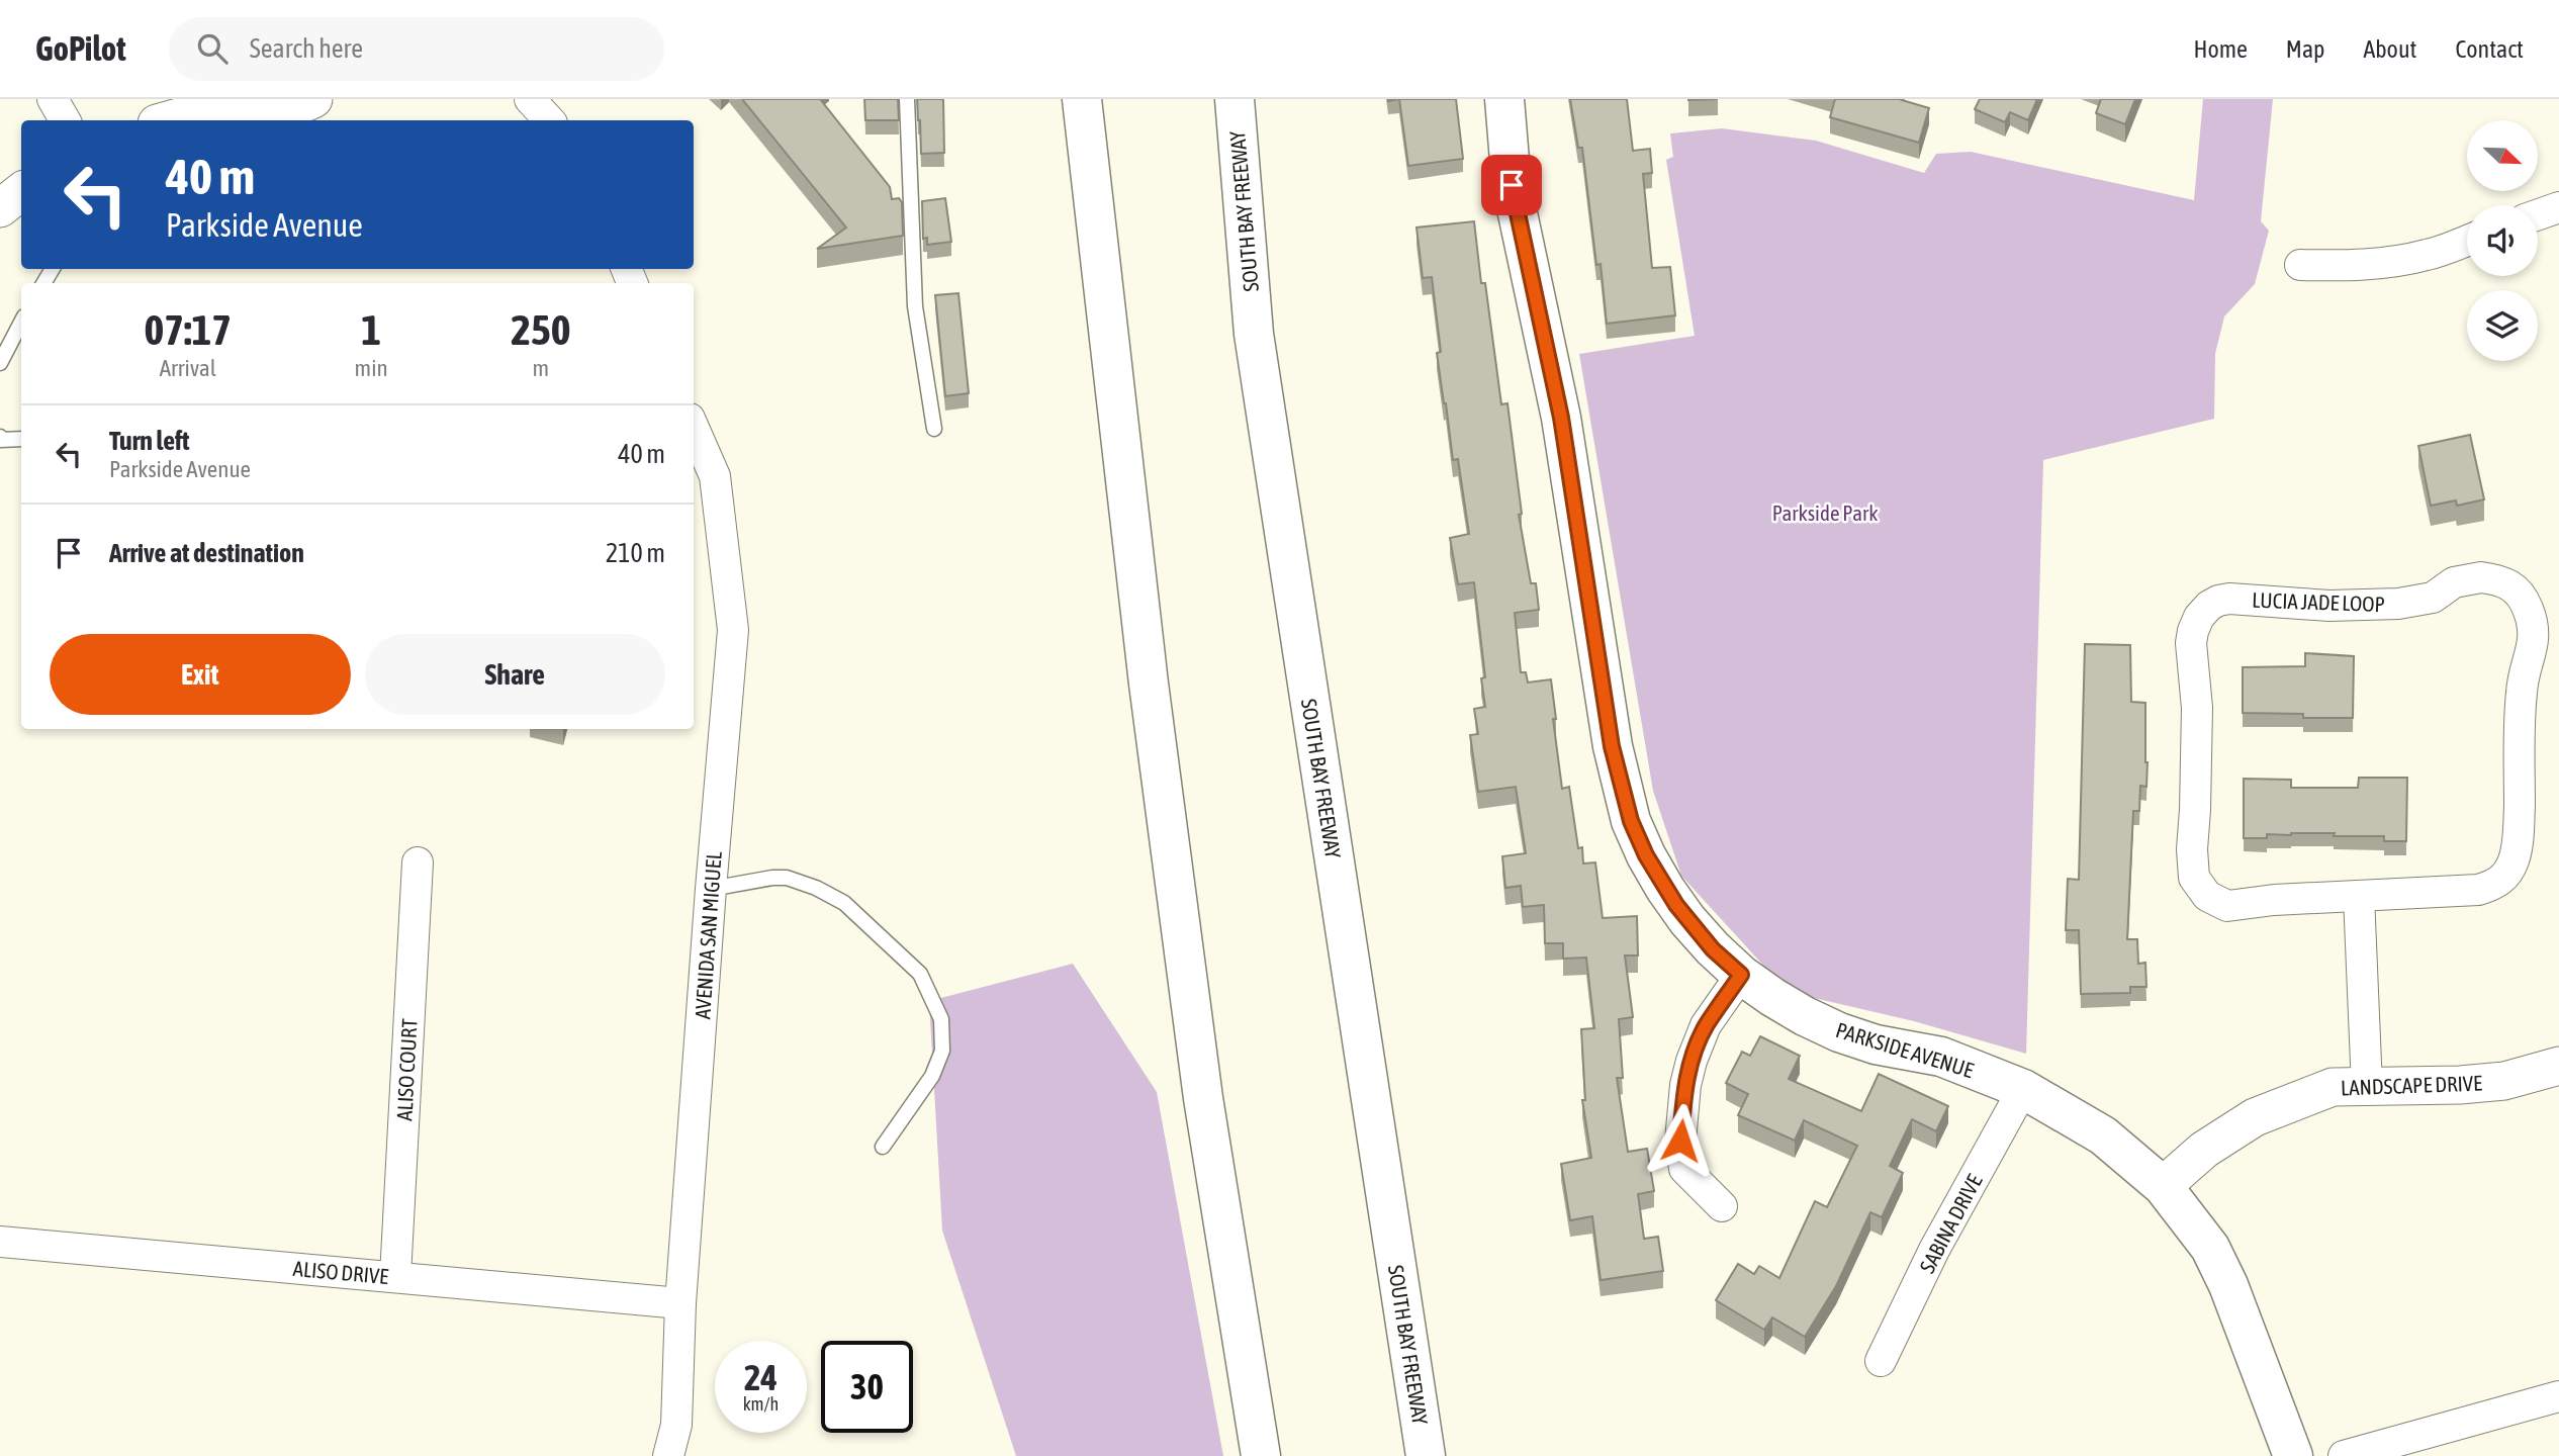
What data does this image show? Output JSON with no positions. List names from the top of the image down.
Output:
{
  "streets": {
    "main road": ["SOUTH BAY FREEWAY", "PARKSIDE AVENUE"],
    "street": [
      "LUCIA JADE LOOP",
      "AVENIDA SAN MIGUEL",
      "ALISO COURT",
      "LANDSCAPE DRIVE",
      "SABINA DRIVE",
      "ALISO DRIVE"
    ]
  },
  "crossings": [
    ["AVENIDA SAN MIGUEL", "ALISO DRIVE"],
    ["PARKSIDE AVENUE", "LANDSCAPE DRIVE"],
    ["PARKSIDE AVENUE", "SABINA DRIVE"],
    ["ALISO COURT", "ALISO DRIVE"]
  ],
  "parks": ["Parkside Park"],
  "north": "bottom right",
  "page": {
    "header": "GoPilot",
    "search": "Search here",
    "nav": [
      "Home",
      "Map",
      "About",
      "Contact"
    ],
    "turn": ["40 m", "Parkside Avenue"],
    "eta": [
      "07:17",
      "Arrival",
      "1",
      "min",
      "250",
      "m"
    ],
    "list": [
      {
        "name": "Turn left",
        "note": "Parkside Avenue",
        "value": "40 m"
      },
      {
        "name": "Arrive at destination",
        "value": "210 m"
      }
    ],
    "buttons": ["Exit", "Share"],
    "speed": "24 km/h",
    "limit": "30"
  }
}
